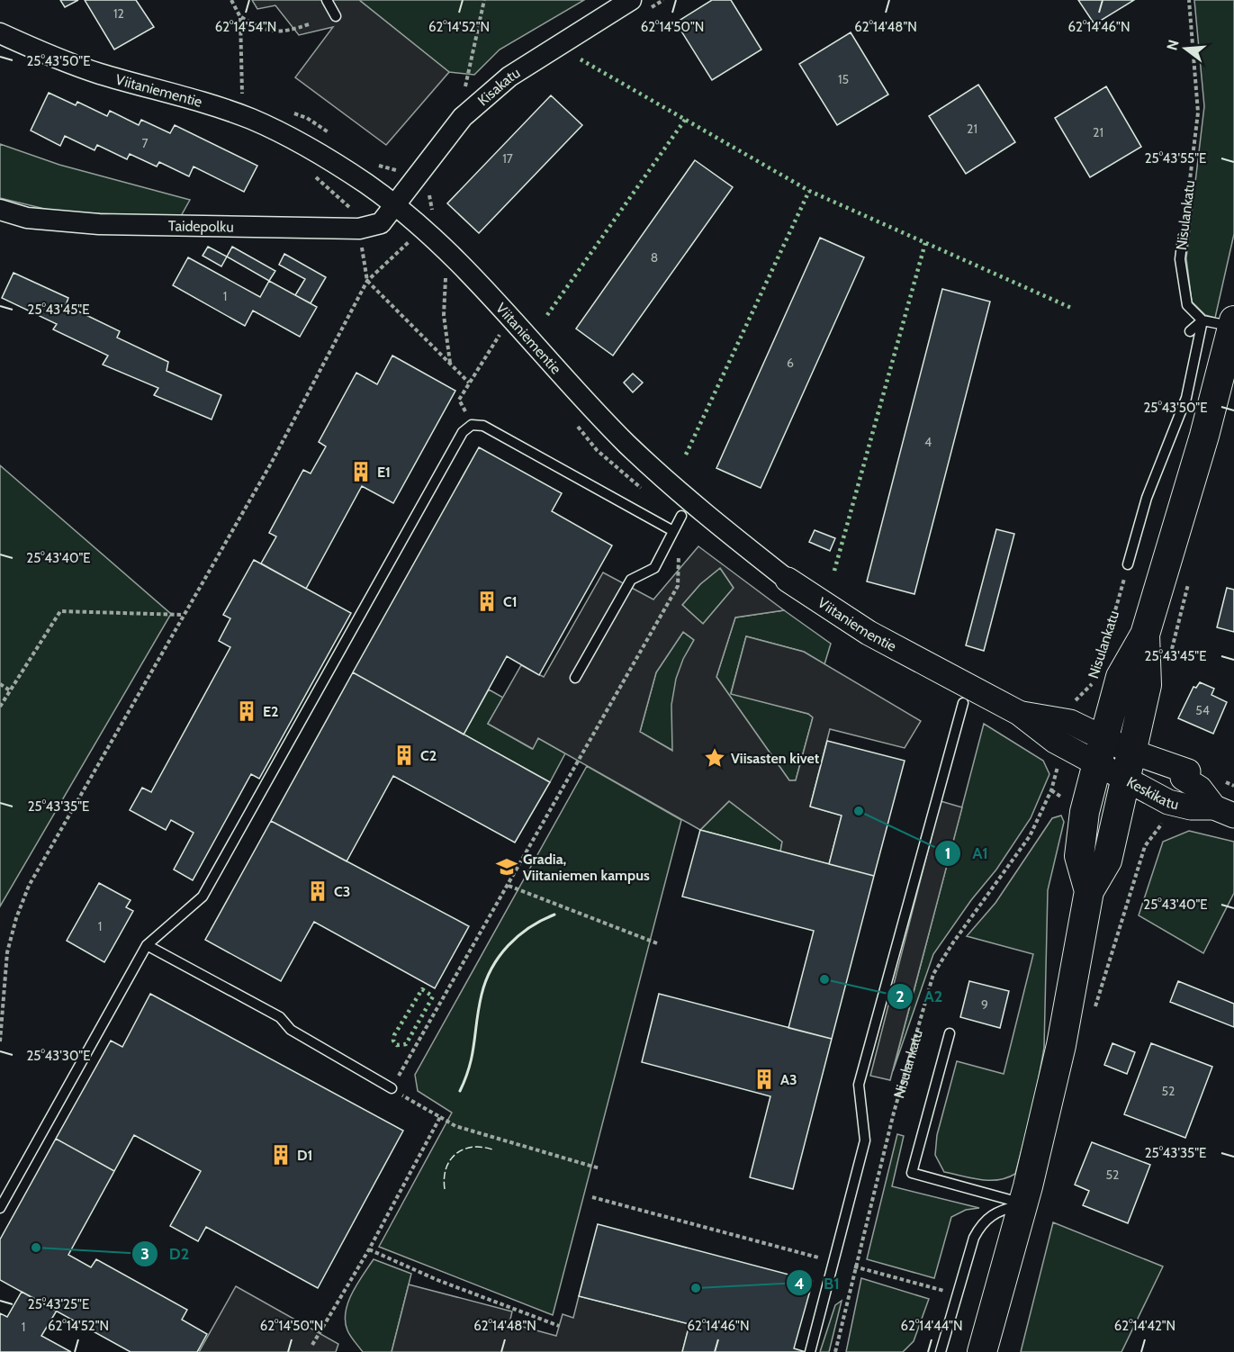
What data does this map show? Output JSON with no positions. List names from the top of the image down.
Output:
{
  "streets": {
    "main road": ["Nisulankatu"],
    "street": [
      "Kisakatu",
      "Viitaniementie",
      "Taidepolku",
      "Keskikatu"
    ]
  },
  "crossings": [
    ["Kisakatu", "Viitaniementie"],
    ["Kisakatu", "Taidepolku"],
    ["Viitaniementie", "Nisulankatu"],
    ["Viitaniementie", "Taidepolku"],
    ["Viitaniementie", "Keskikatu"],
    ["Nisulankatu", "Keskikatu"]
  ],
  "places": {
    "building": [
      "E1",
      "C1",
      "E2",
      "C2",
      "C3",
      "A3",
      "D1"
    ],
    "place": ["Viisasten kivet"],
    "other": [
      "A1",
      "A2",
      "D2",
      "B1"
    ],
    "school or university": ["Gradia, Viitaniemen kampus"]
  },
  "house_numbers": [
    "12",
    "15",
    "21",
    "21",
    "7",
    "17",
    "8",
    "1",
    "6",
    "4",
    "54",
    "1",
    "9",
    "52",
    "52",
    "1"
  ],
  "north": "left",
  "coordinates": [
    "62°14'54\"N",
    "62°14'52\"N",
    "62°14'50\"N",
    "62°14'48\"N",
    "62°14'46\"N",
    "25°43'50\"E",
    "25°43'55\"E",
    "25°43'45\"E",
    "25°43'40\"E",
    "25°43'35\"E",
    "25°43'30\"E",
    "25°43'25\"E",
    "62°14'44\"N",
    "62°14'42\"N"
  ]
}
